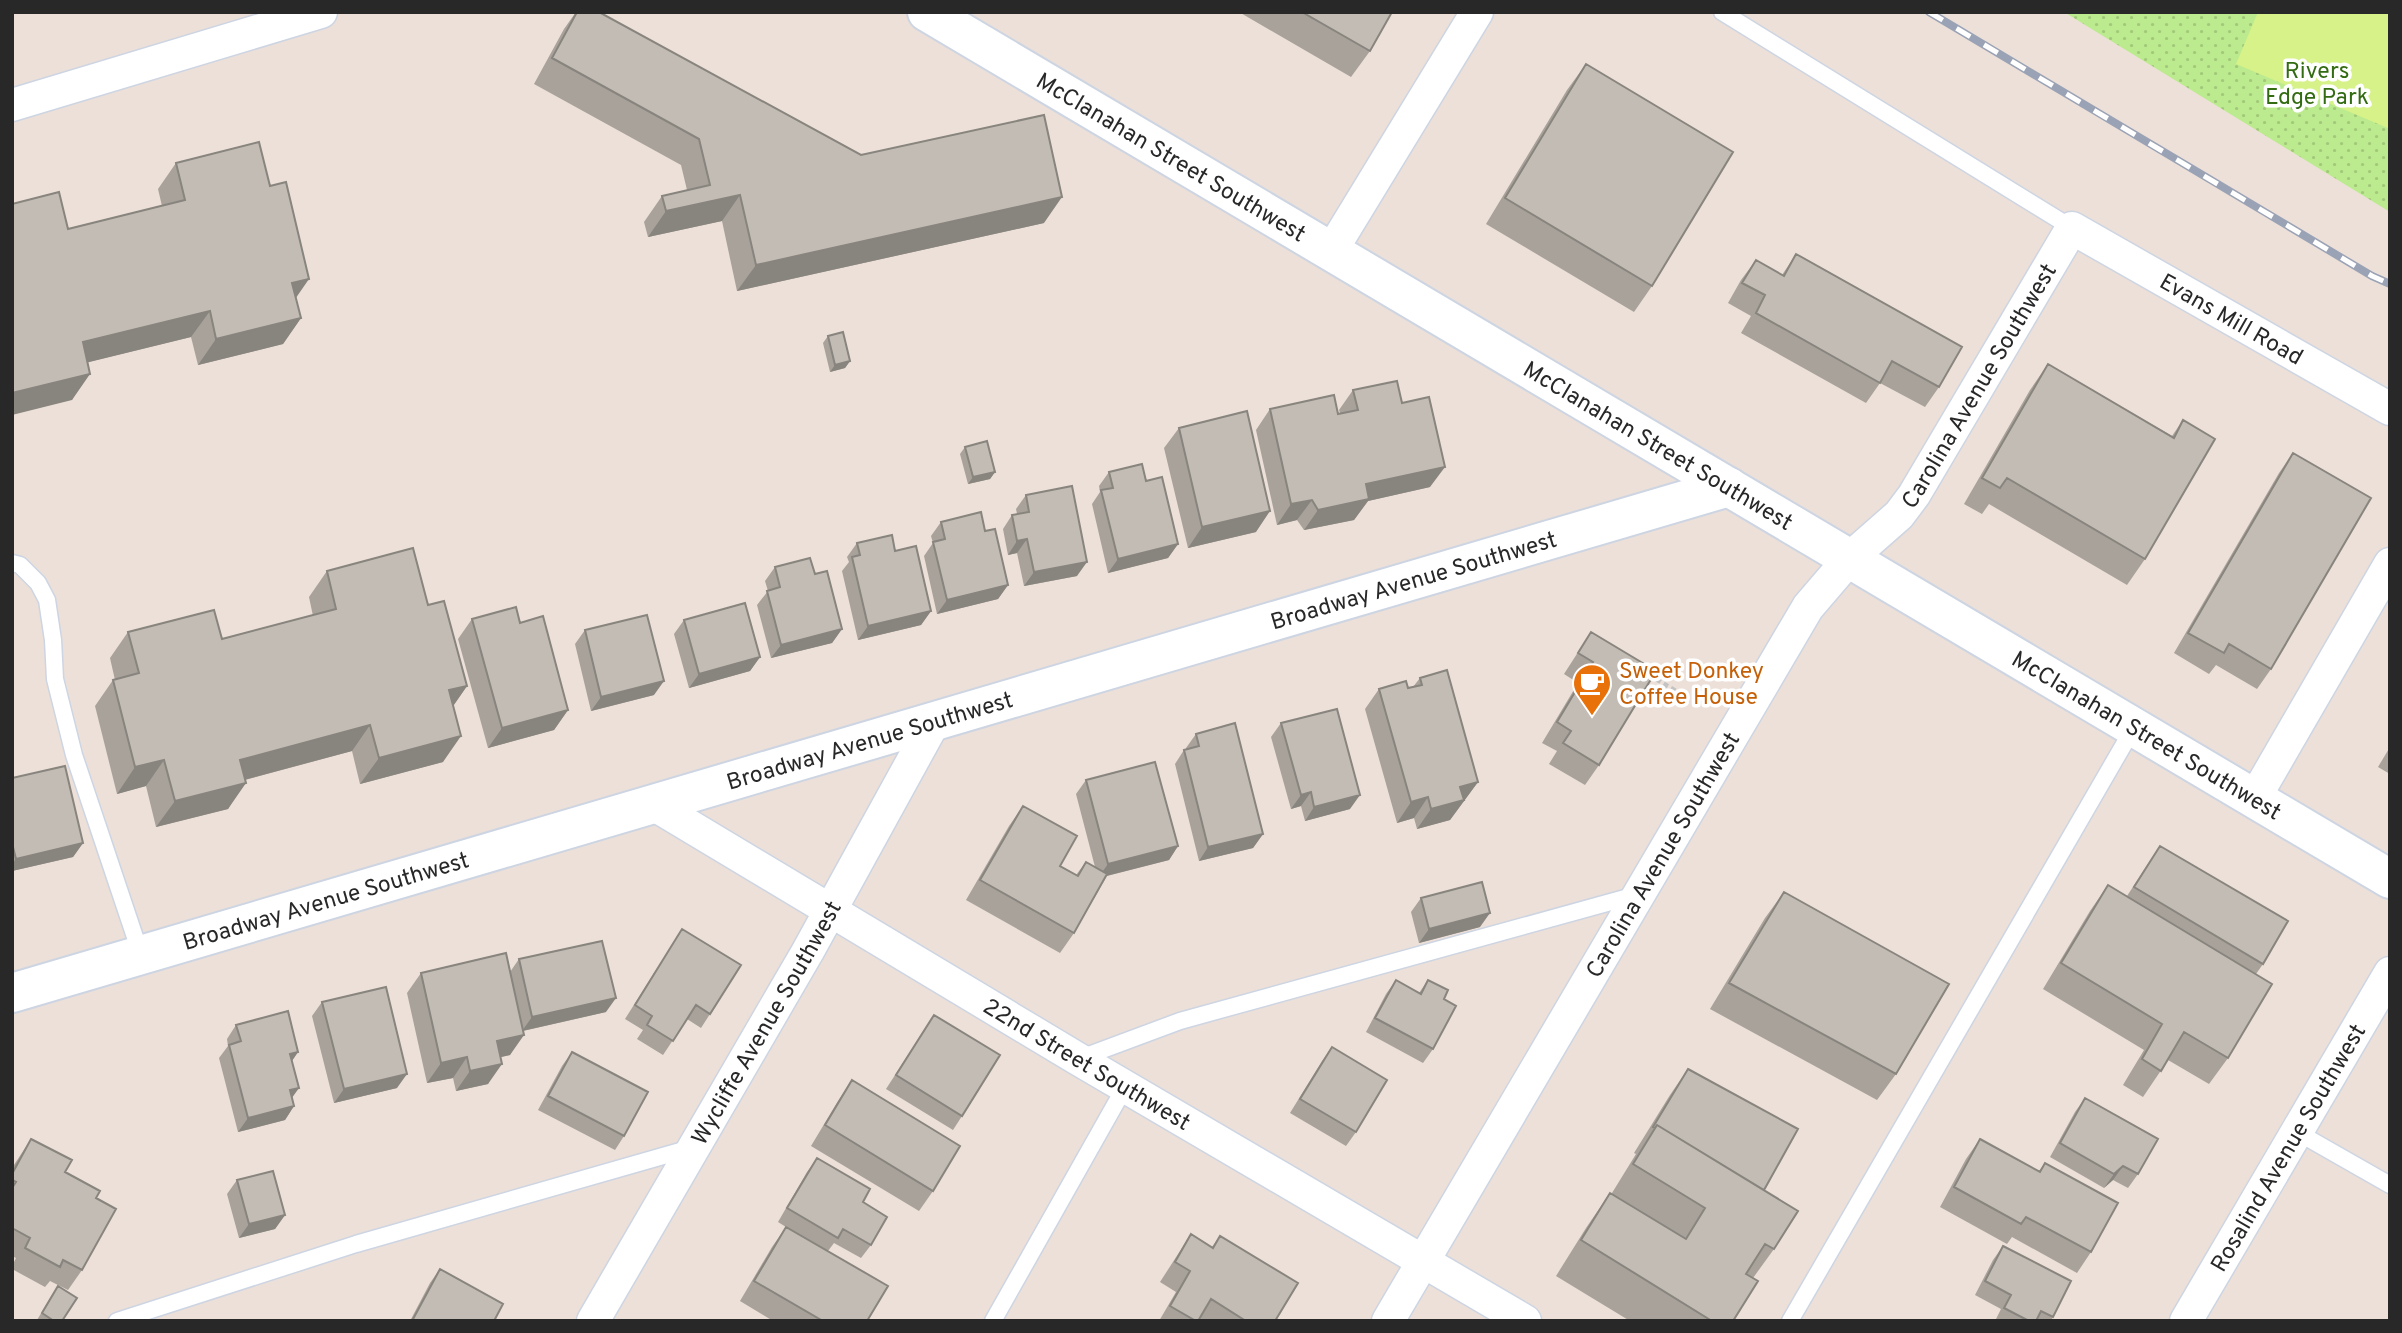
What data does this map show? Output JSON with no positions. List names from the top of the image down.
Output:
{
  "streets": {
    "street": [
      "McClanahan Street Southwest",
      "Evans Mill Road",
      "Carolina Avenue Southwest",
      "Broadway Avenue Southwest",
      "Wycliffe Avenue Southwest",
      "22nd Street Southwest",
      "Rosalind Avenue Southwest"
    ]
  },
  "crossings": [
    ["McClanahan Street Southwest", "Carolina Avenue Southwest"],
    ["McClanahan Street Southwest", "Broadway Avenue Southwest"],
    ["Evans Mill Road", "Carolina Avenue Southwest"],
    ["Carolina Avenue Southwest", "22nd Street Southwest"],
    ["Broadway Avenue Southwest", "Wycliffe Avenue Southwest"],
    ["Broadway Avenue Southwest", "22nd Street Southwest"],
    ["Wycliffe Avenue Southwest", "22nd Street Southwest"]
  ],
  "parks": ["Rivers Edge Park"],
  "places": {
    "cafe": ["Sweet Donkey Coffee House"]
  }
}
